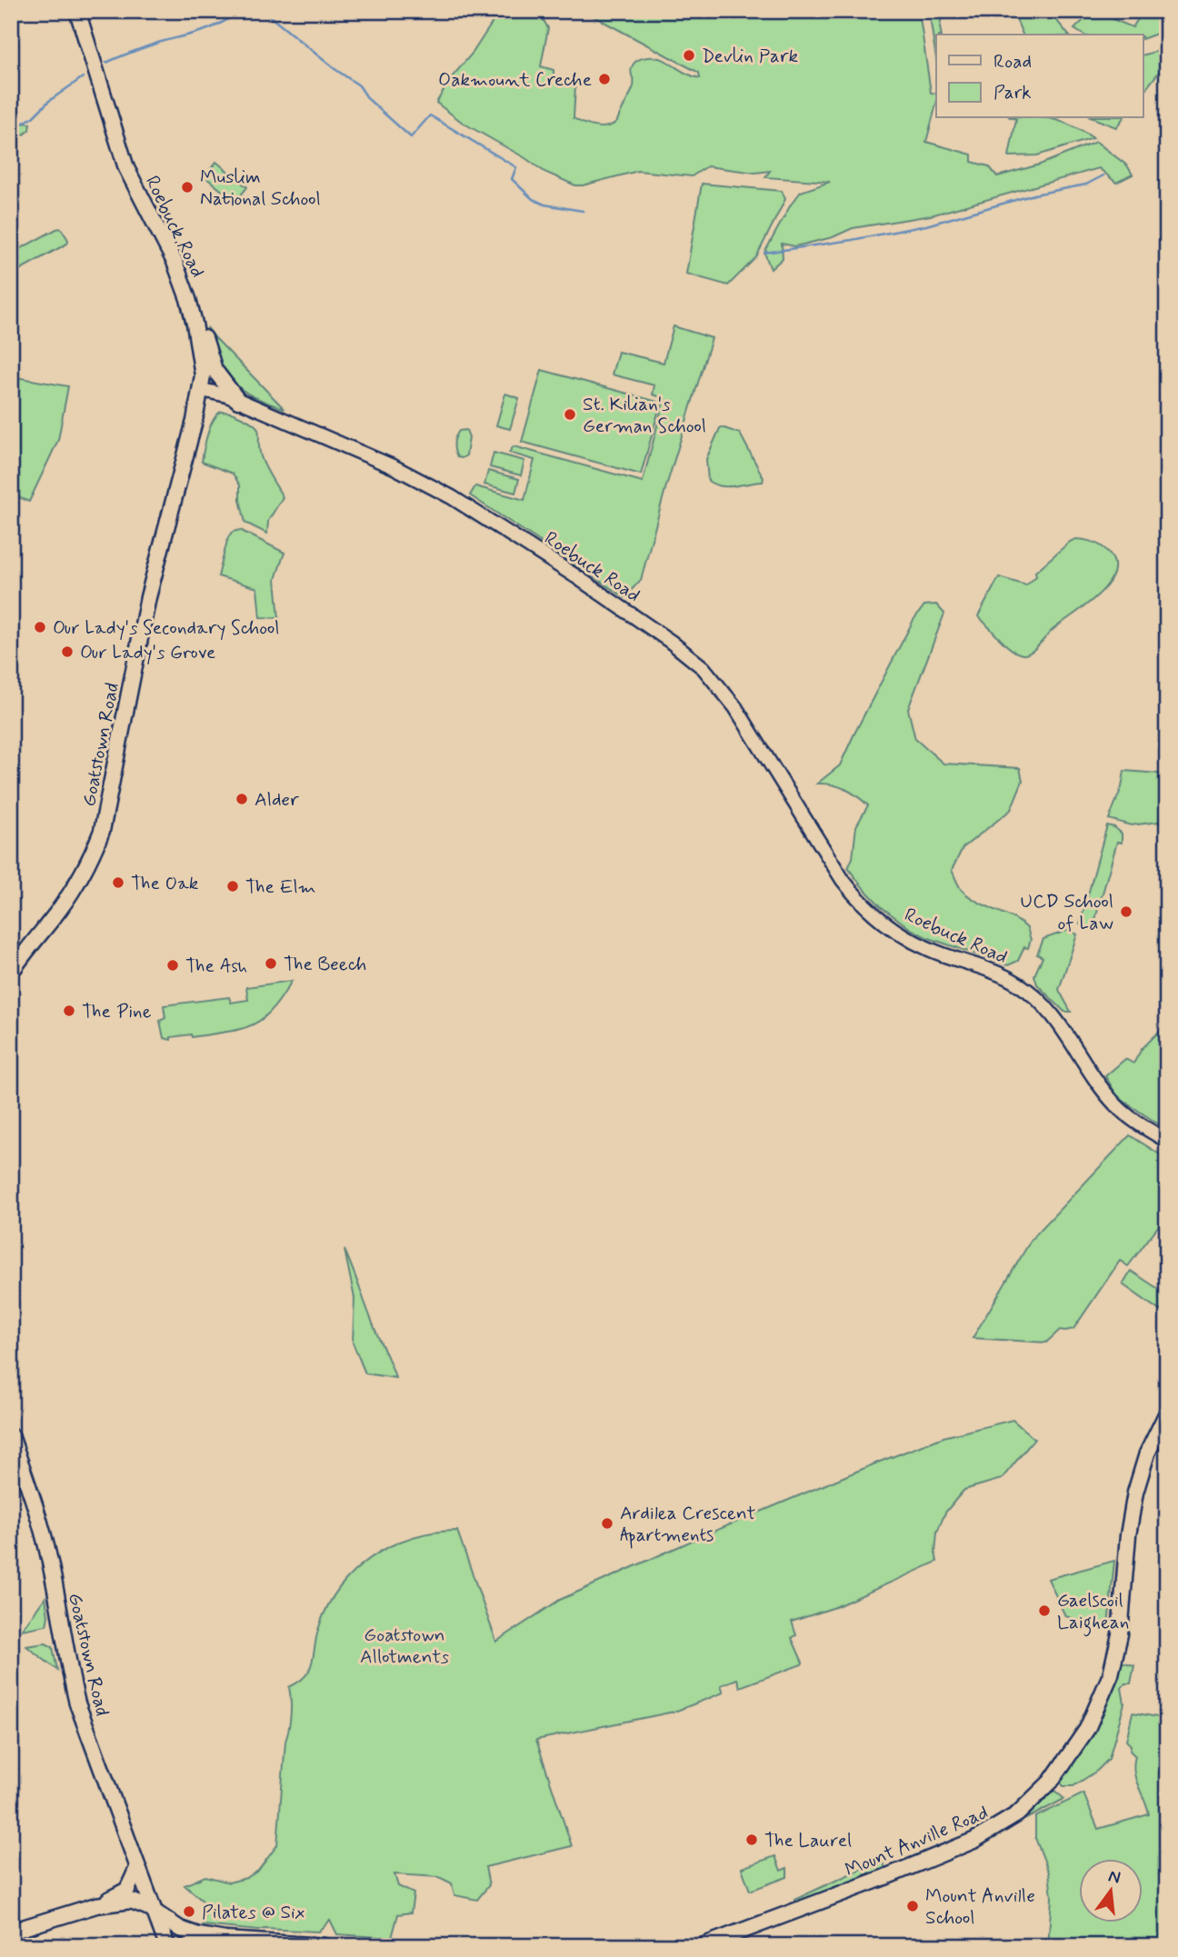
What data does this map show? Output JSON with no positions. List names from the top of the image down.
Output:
{
  "streets": {
    "main road": ["Roebuck Road", "Goatstown Road", "Mount Anville Road"]
  },
  "crossings": [
    ["Roebuck Road", "Goatstown Road"]
  ],
  "parks": ["Goatstown Allotments"],
  "places": [
    "Devlin Park",
    "Oakmount Creche",
    "Muslim National School",
    "St. Kilian's German School",
    "Our Lady's Secondary School",
    "Our Lady's Grove",
    "Alder",
    "The Oak",
    "The Elm",
    "UCD School of Law",
    "The Beech",
    "The Ash",
    "The Pine",
    "Ardilea Crescent Apartments",
    "Gaelscoil Laighean",
    "The Laurel",
    "Mount Anville School",
    "Pilates @ Six"
  ],
  "legend": ["Road", "Park"],
  "north": "top"
}
